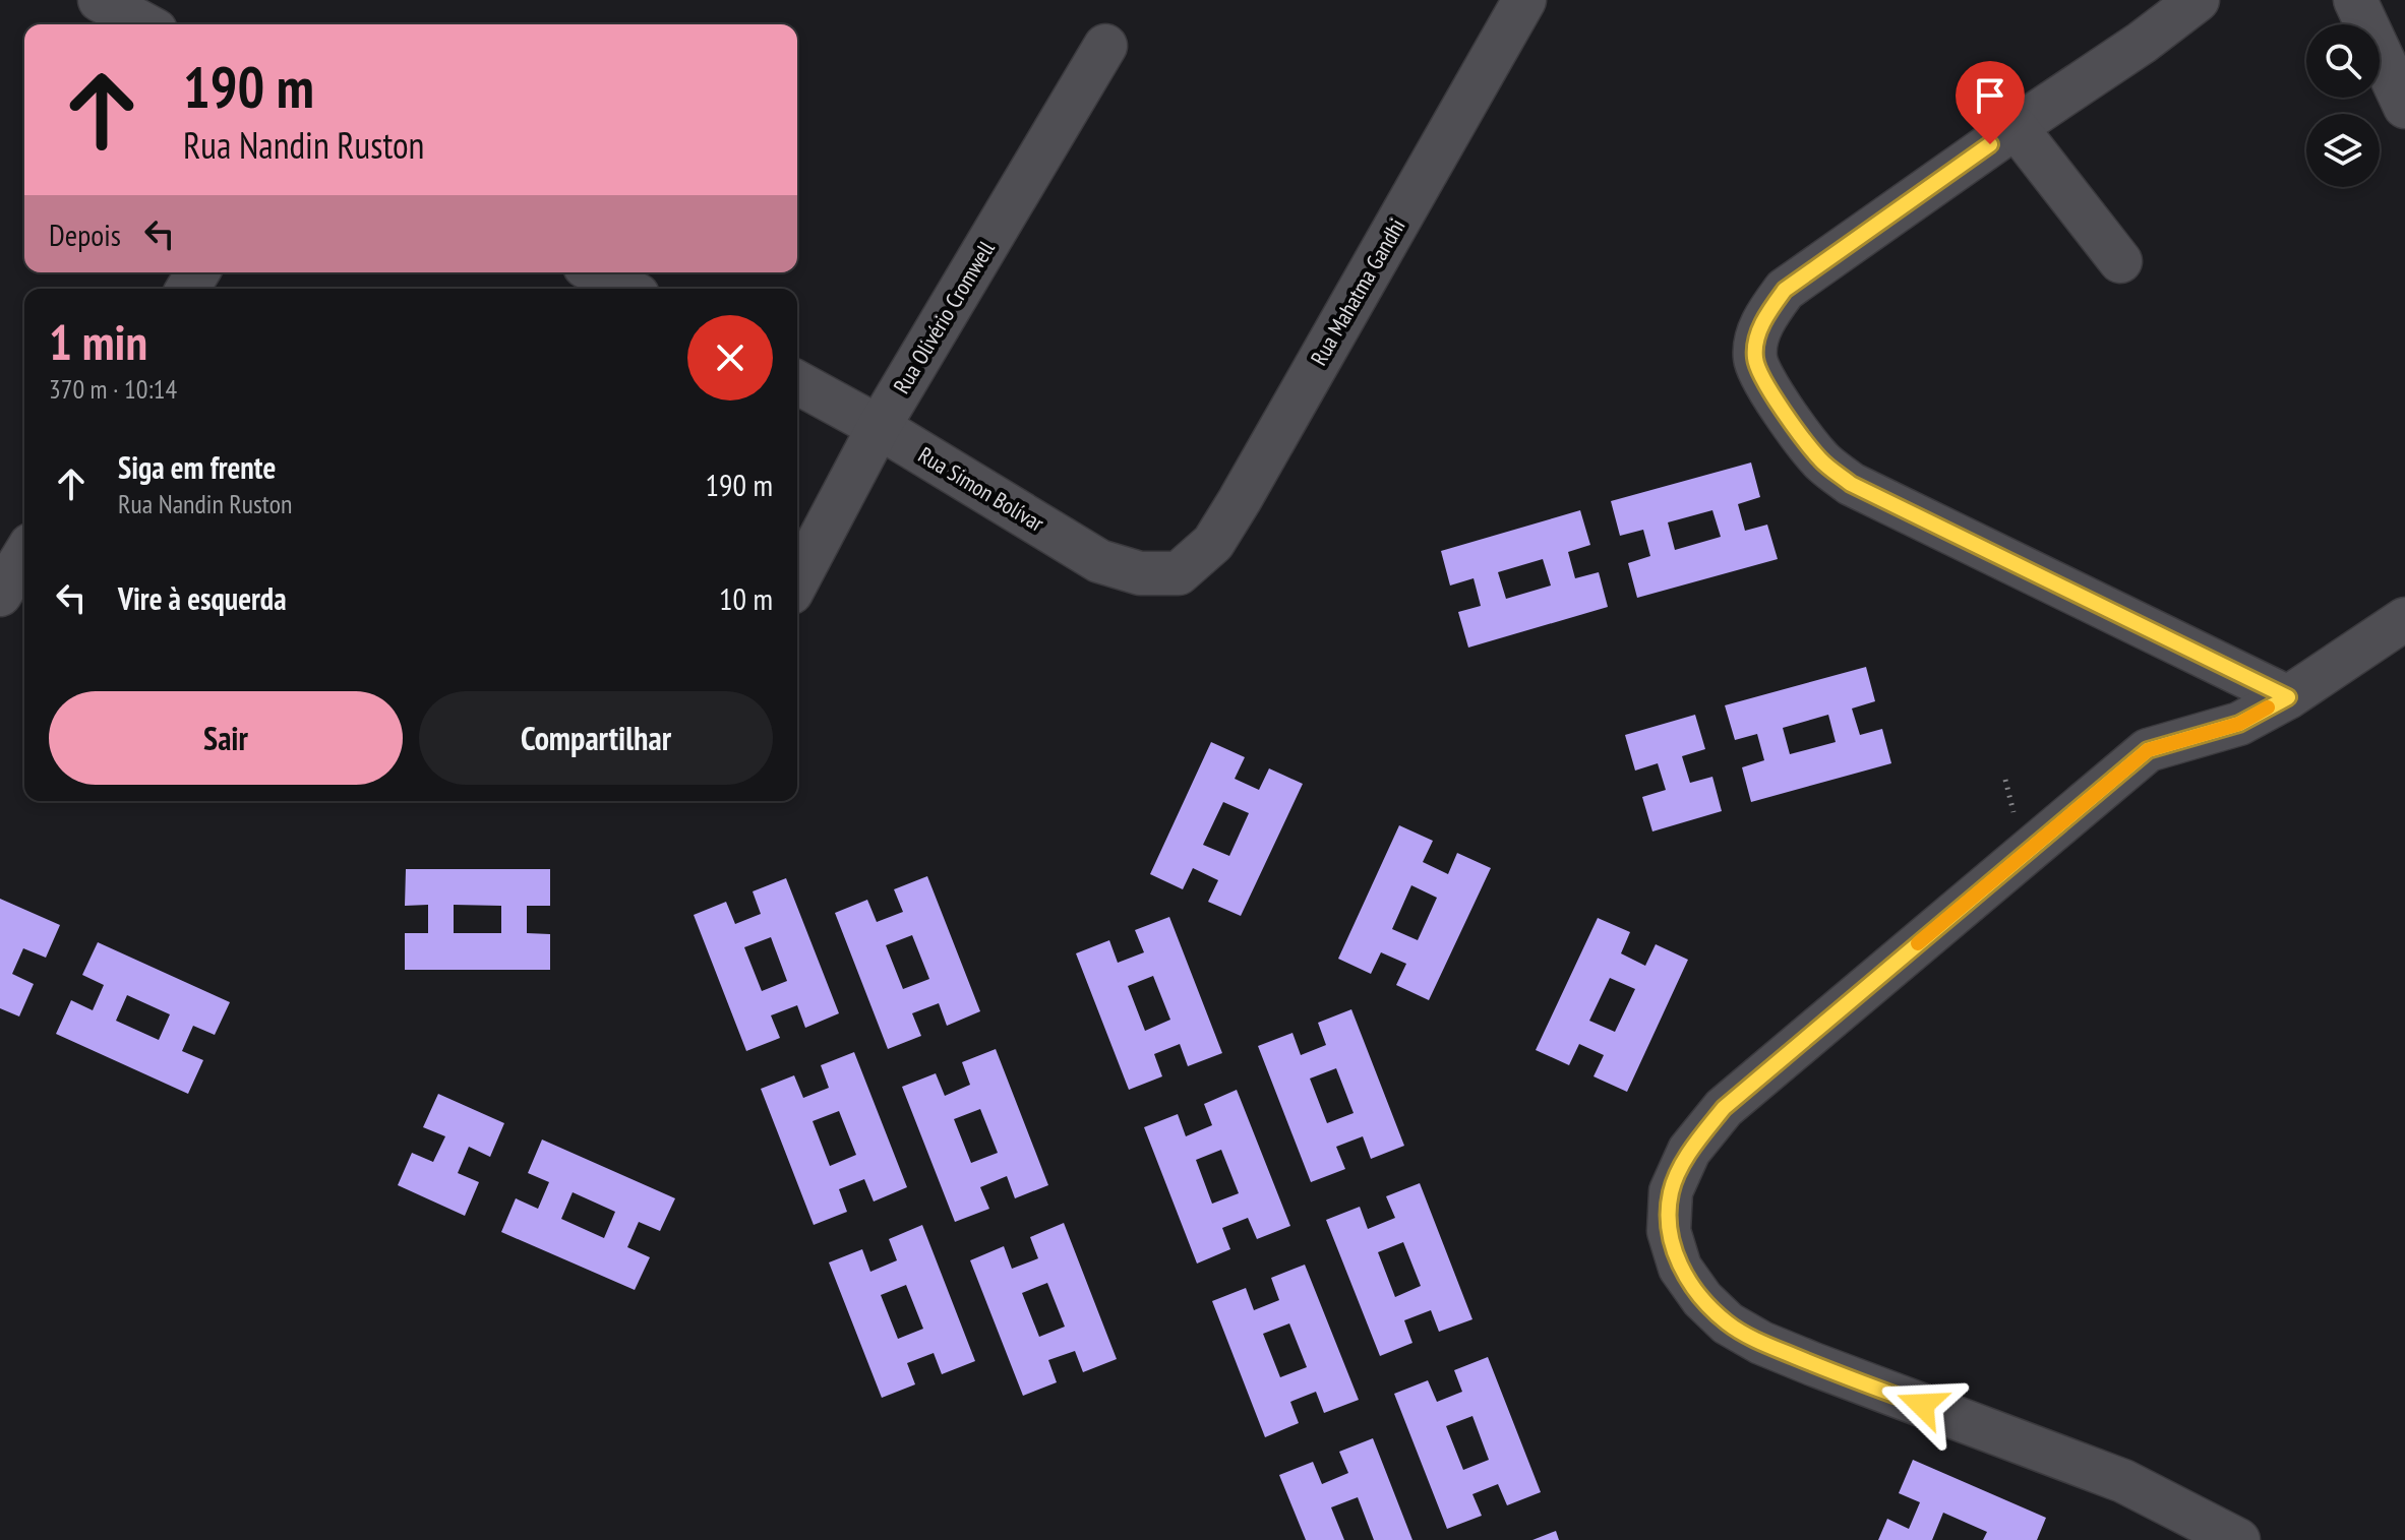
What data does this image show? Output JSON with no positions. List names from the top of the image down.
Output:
{
  "streets": {
    "street": ["Rua Mahatma Gandhi", "Rua Olivério Cromwell", "Rua Simon Bolívar"]
  },
  "crossings": [
    ["Rua Mahatma Gandhi", "Rua Simon Bolívar"],
    ["Rua Olivério Cromwell", "Rua Simon Bolívar"]
  ],
  "page": {
    "turn": ["190 m", "Rua Nandin Ruston"],
    "then": "Depois",
    "heading": ["1 min", "370 m · 10:14"],
    "list": [
      {
        "name": "Siga em frente",
        "note": "Rua Nandin Ruston",
        "value": "190 m"
      },
      {
        "name": "Vire à esquerda",
        "value": "10 m"
      }
    ],
    "buttons": ["Sair", "Compartilhar"]
  }
}
